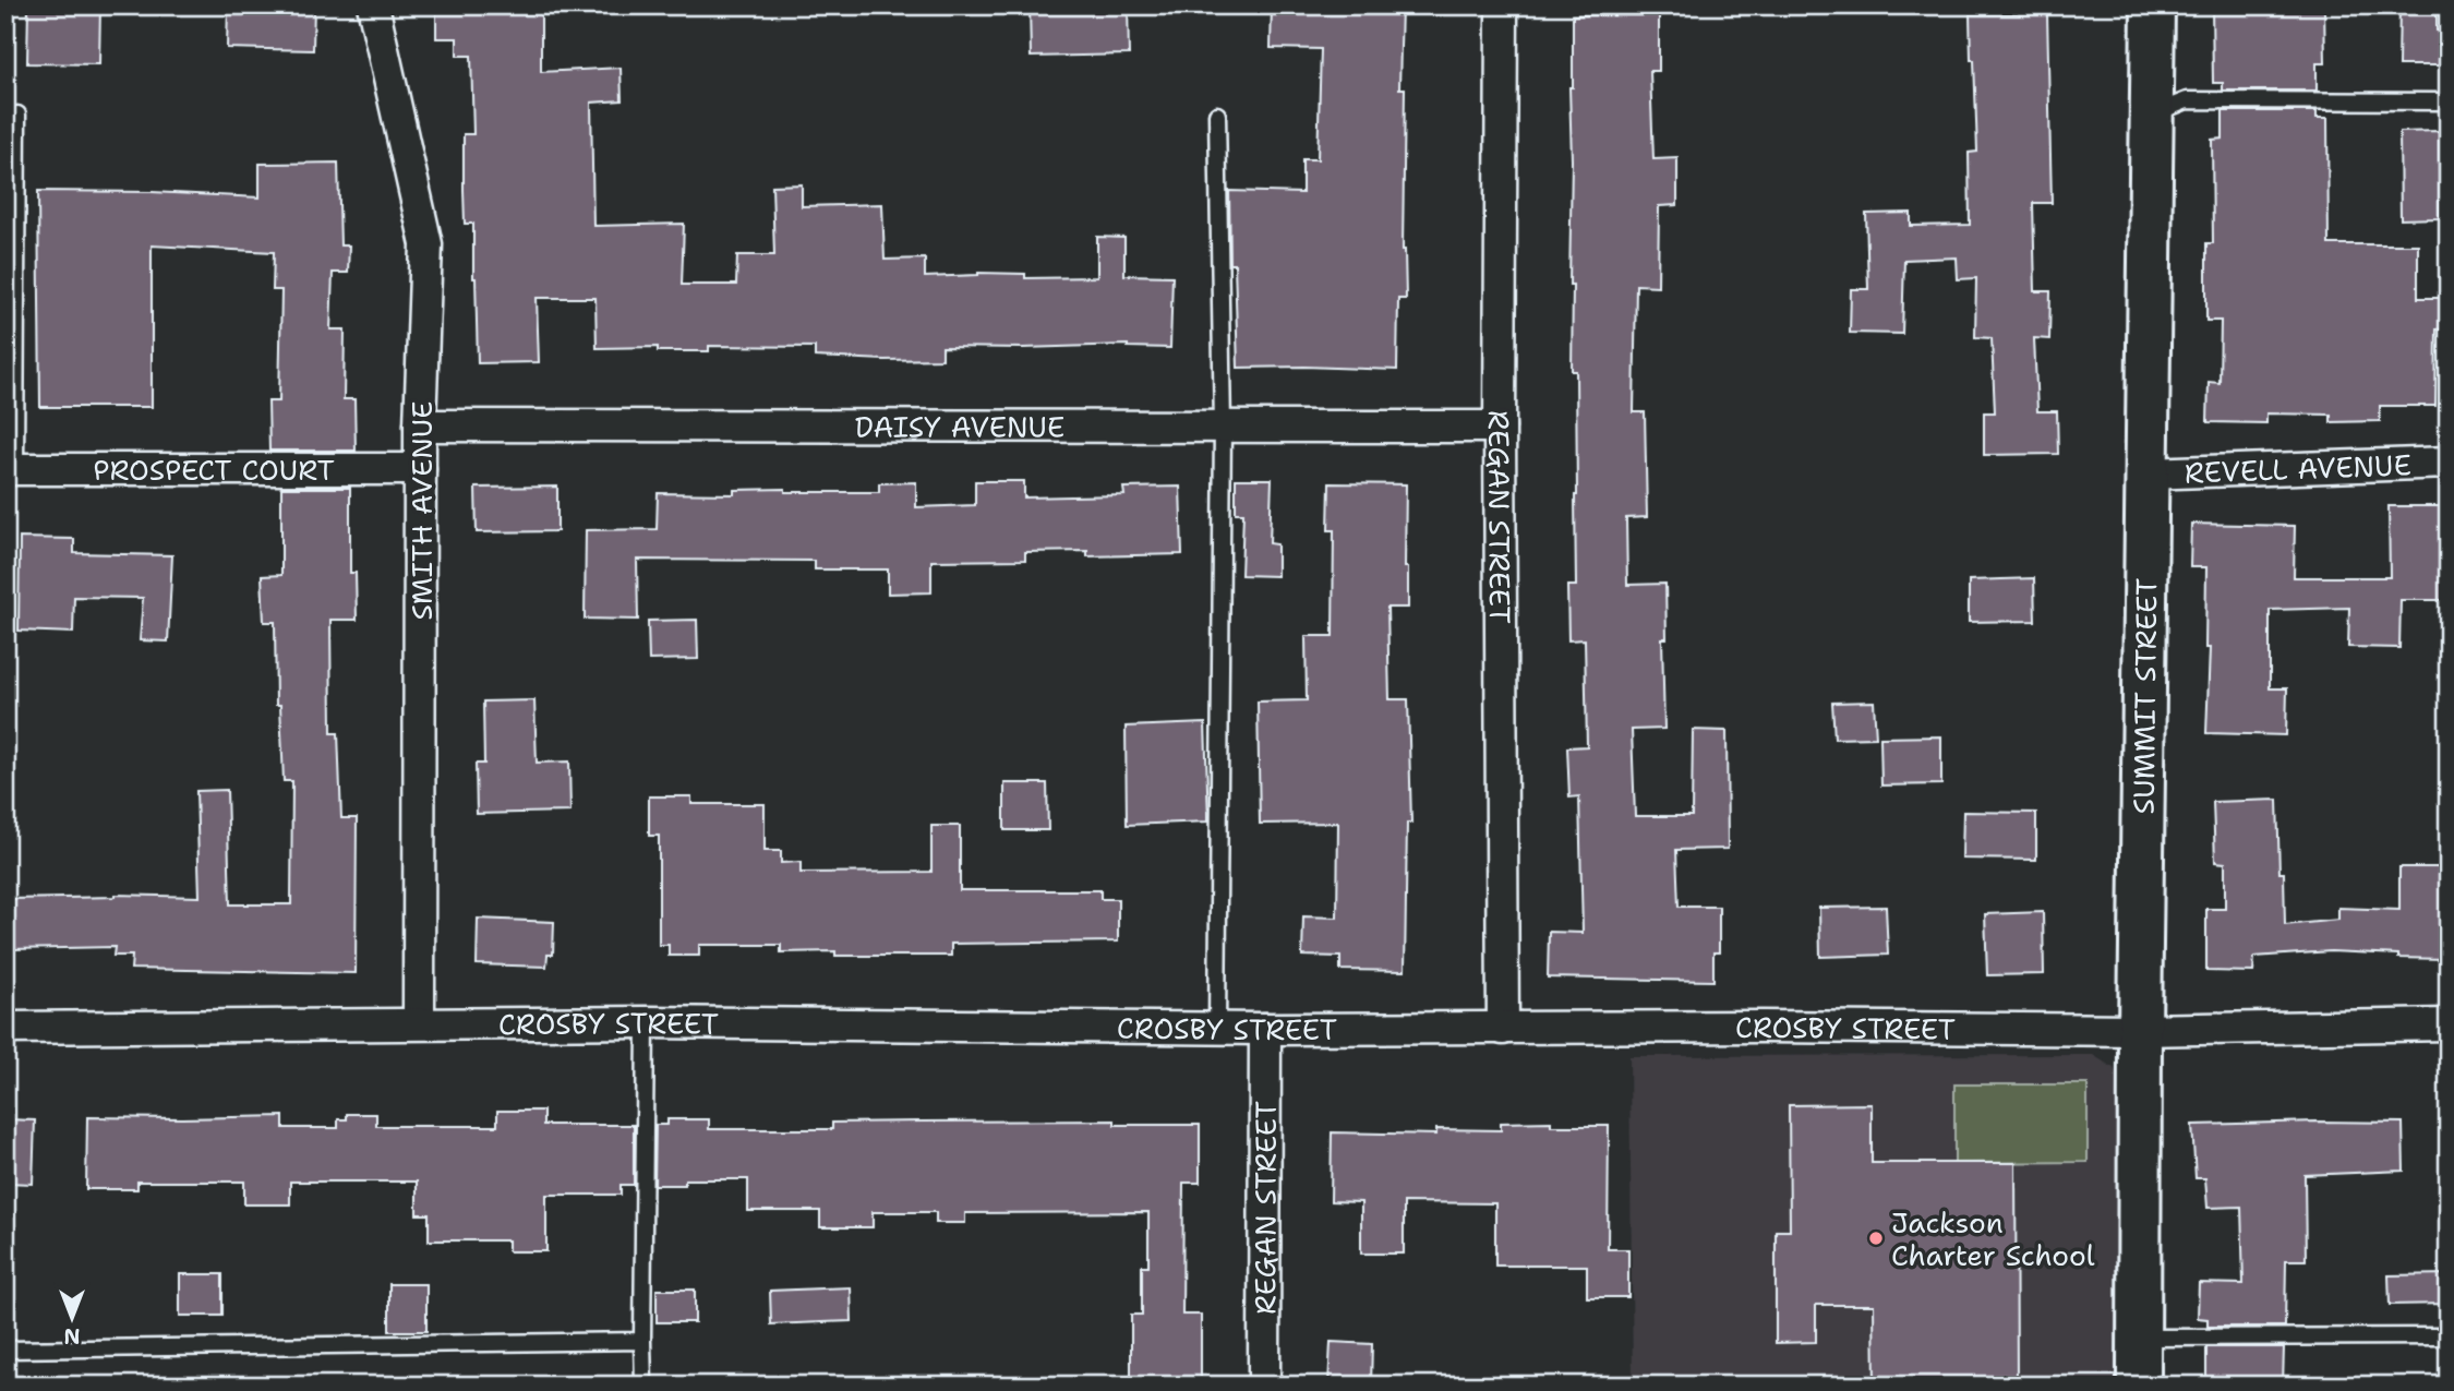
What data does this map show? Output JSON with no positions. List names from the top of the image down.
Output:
{
  "streets": {
    "street": [
      "DAISY AVENUE",
      "REVELL AVENUE",
      "PROSPECT COURT",
      "SMITH AVENUE",
      "REGAN STREET",
      "SUMMIT STREET",
      "CROSBY STREET"
    ]
  },
  "crossings": [
    ["DAISY AVENUE", "SMITH AVENUE"],
    ["DAISY AVENUE", "REGAN STREET"],
    ["REVELL AVENUE", "SUMMIT STREET"],
    ["PROSPECT COURT", "SMITH AVENUE"],
    ["SMITH AVENUE", "CROSBY STREET"],
    ["REGAN STREET", "CROSBY STREET"],
    ["SUMMIT STREET", "CROSBY STREET"]
  ],
  "places": ["Jackson Charter School"],
  "north": "bottom"
}
